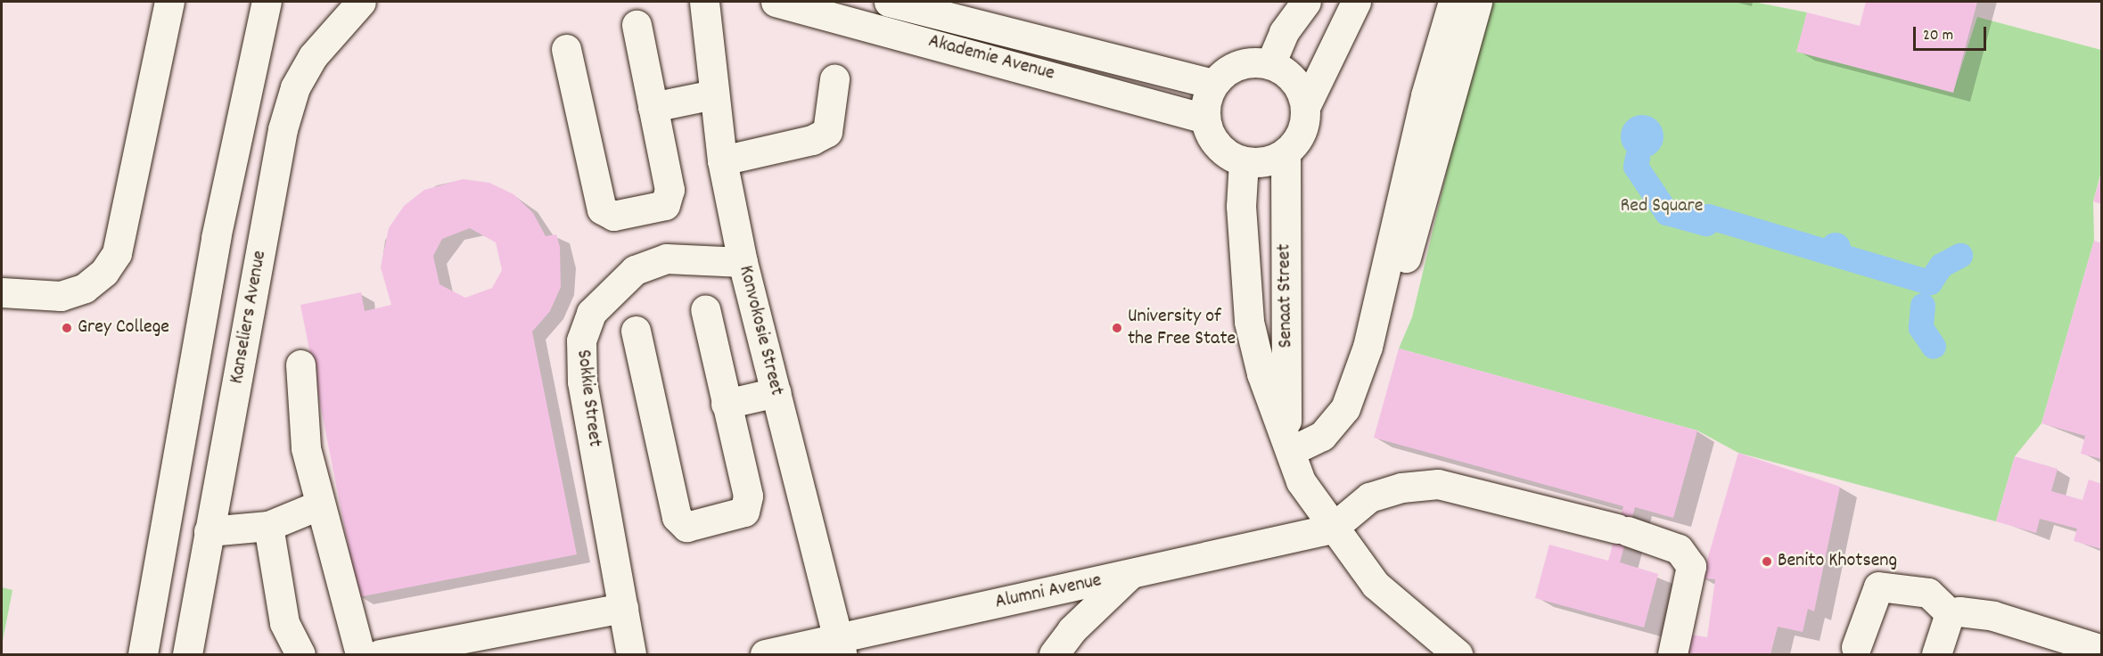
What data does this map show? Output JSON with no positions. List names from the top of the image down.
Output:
{
  "streets": {
    "street": [
      "Akademie Avenue",
      "Senaat Street",
      "Kanseliers Avenue",
      "Konvokosie Street",
      "Sokkie Street",
      "Alumni Avenue"
    ]
  },
  "crossings": [
    ["Akademie Avenue", "Senaat Street"],
    ["Senaat Street", "Alumni Avenue"],
    ["Konvokosie Street", "Sokkie Street"],
    ["Konvokosie Street", "Alumni Avenue"]
  ],
  "parks": ["Red Square"],
  "places": ["Grey College", "University of the Free State", "Benito Khotseng"],
  "scale_bar": "20 m"
}
